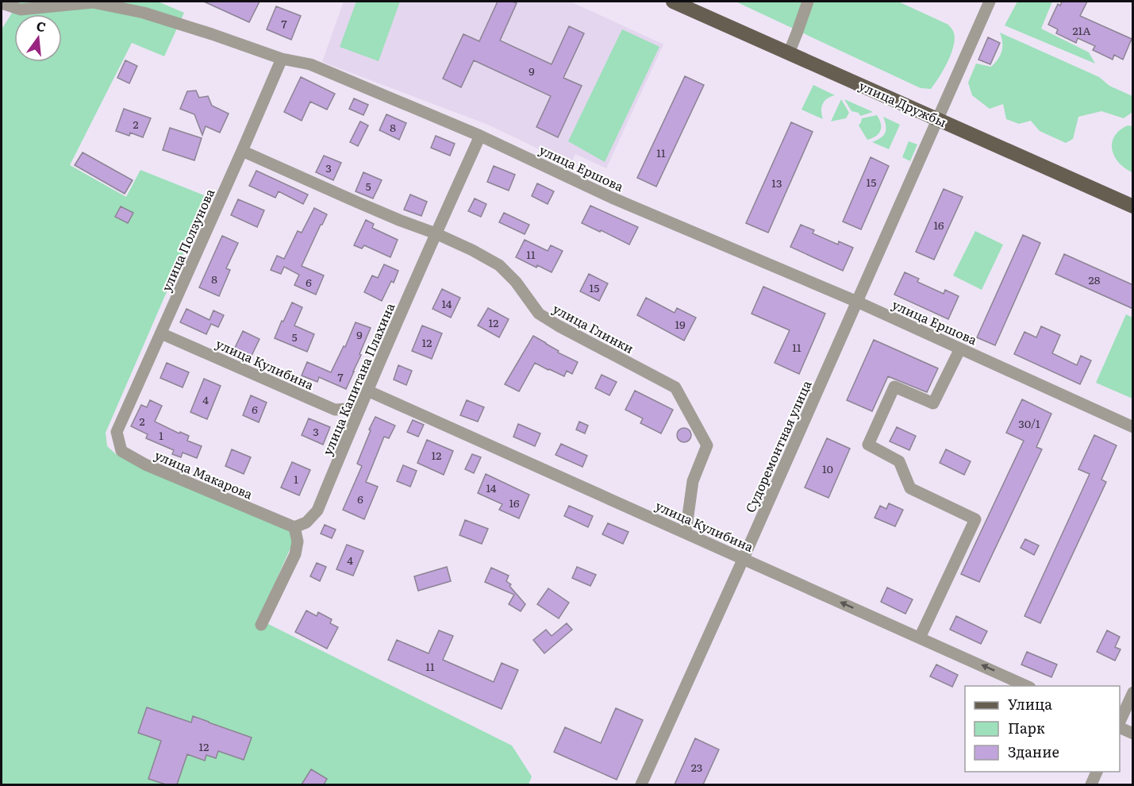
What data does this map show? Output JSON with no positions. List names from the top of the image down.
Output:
{
  "streets": {
    "main road": ["улица Дружбы"],
    "street": [
      "улица Ершова",
      "улица Ползунова",
      "улица Глинки",
      "улица Кулибина",
      "улица Капитана Плахина",
      "Судоремонтная улица",
      "улица Макарова"
    ]
  },
  "crossings": [
    ["улица Дружбы", "Судоремонтная улица"],
    ["улица Ершова", "улица Ползунова"],
    ["улица Ершова", "улица Капитана Плахина"],
    ["улица Ершова", "Судоремонтная улица"],
    ["улица Ползунова", "улица Глинки"],
    ["улица Ползунова", "улица Кулибина"],
    ["улица Ползунова", "улица Макарова"],
    ["улица Глинки", "улица Кулибина"],
    ["улица Глинки", "улица Капитана Плахина"],
    ["улица Кулибина", "улица Капитана Плахина"],
    ["улица Кулибина", "Судоремонтная улица"],
    ["улица Капитана Плахина", "улица Макарова"]
  ],
  "house_numbers": [
    "7",
    "21А",
    "9",
    "2",
    "8",
    "11",
    "3",
    "15",
    "13",
    "5",
    "16",
    "11",
    "8",
    "28",
    "6",
    "15",
    "14",
    "12",
    "19",
    "9",
    "5",
    "12",
    "11",
    "7",
    "4",
    "6",
    "2",
    "30/1",
    "3",
    "1",
    "12",
    "10",
    "1",
    "14",
    "6",
    "16",
    "4",
    "11",
    "12",
    "23"
  ],
  "legend": ["Улица", "Парк", "Здание"],
  "north": "top"
}
